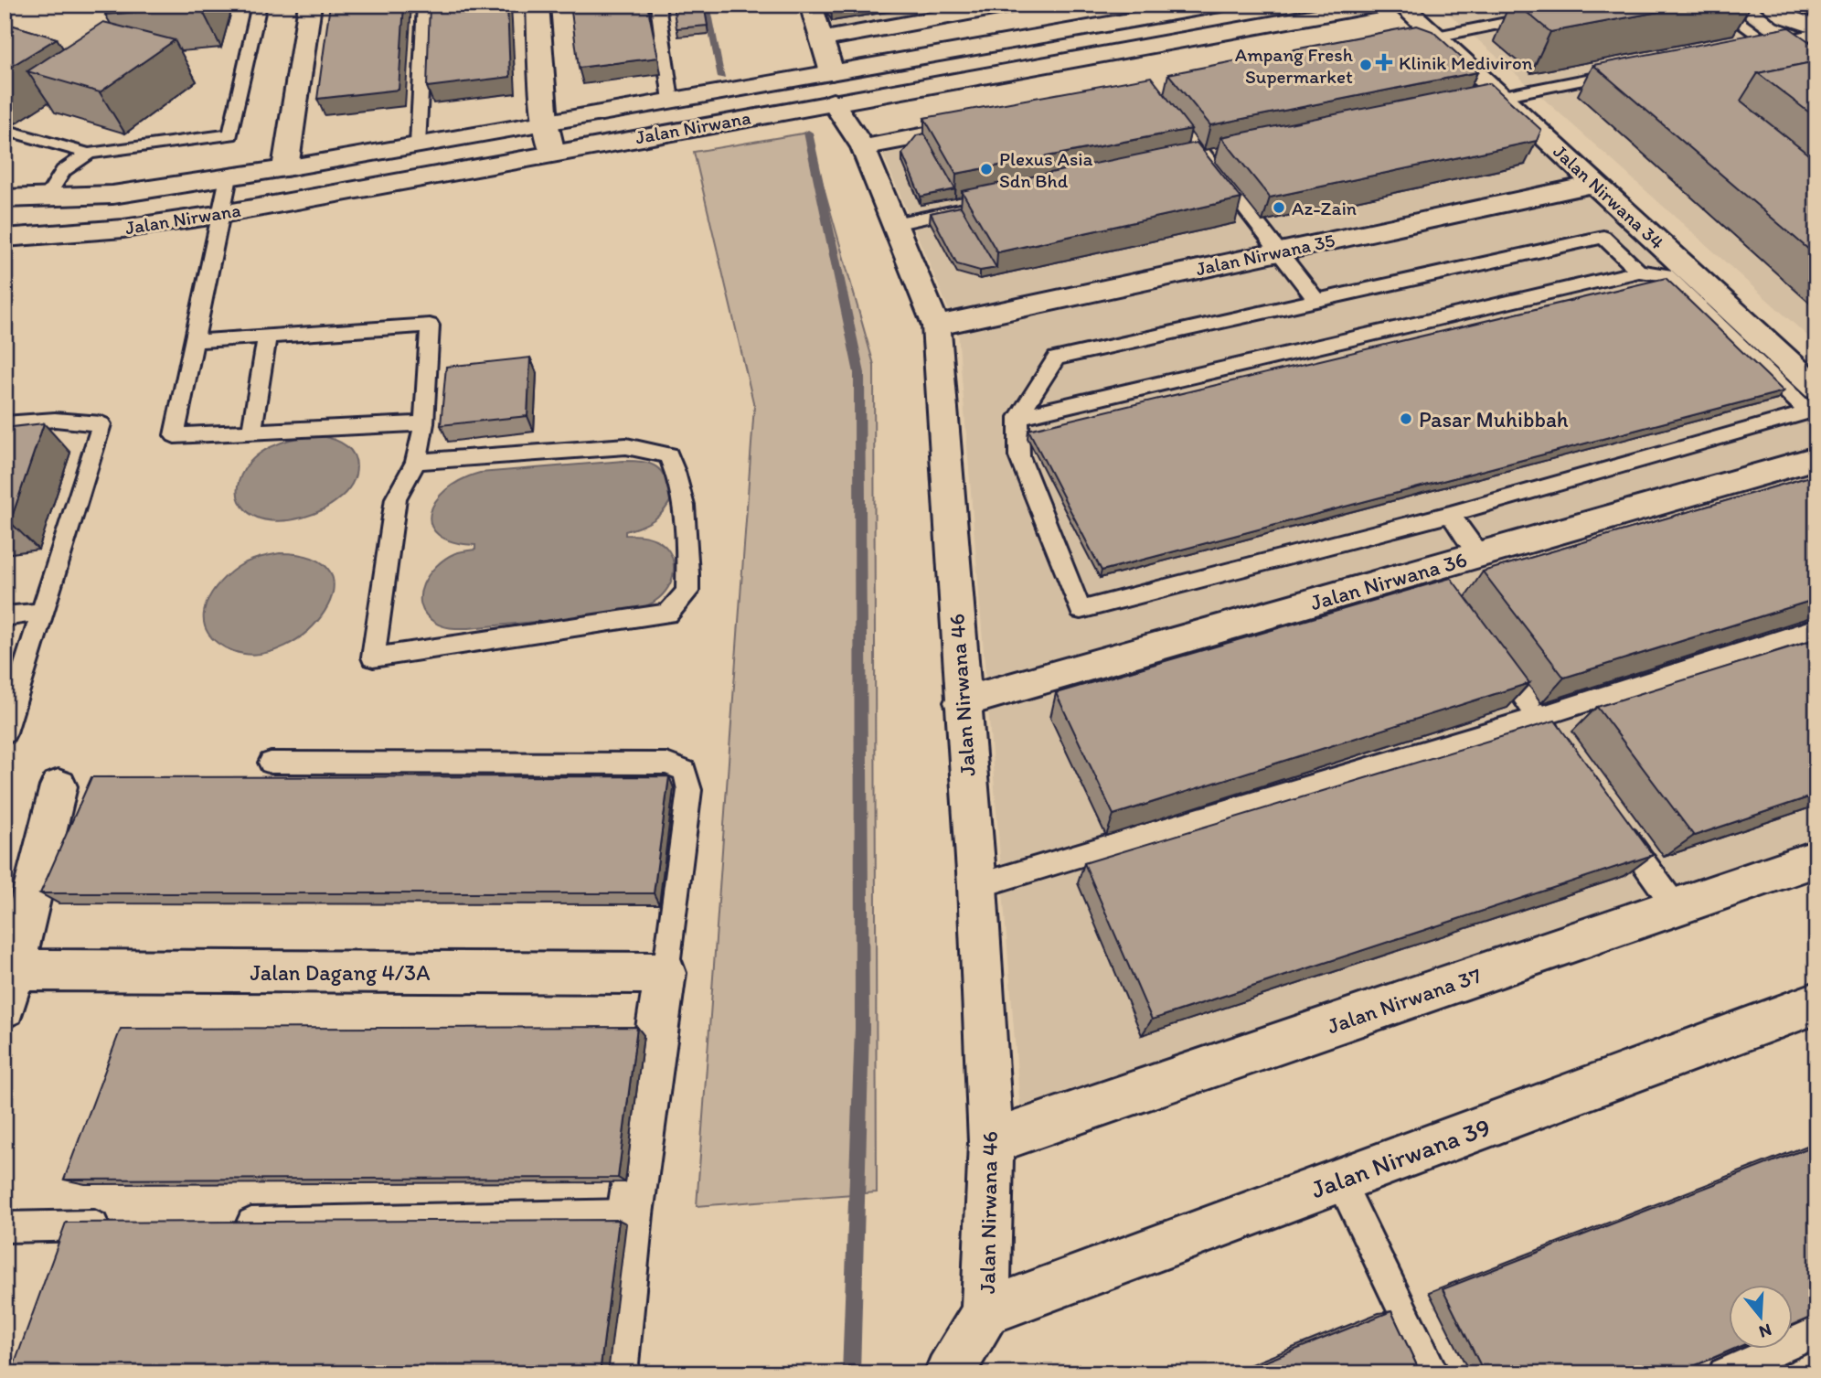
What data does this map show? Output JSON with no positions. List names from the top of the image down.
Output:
{
  "streets": {
    "street": [
      "Jalan Nirwana",
      "Jalan Nirwana 34",
      "Jalan Nirwana 35",
      "Jalan Nirwana 36",
      "Jalan Nirwana 46",
      "Jalan Dagang 4/3A",
      "Jalan Nirwana 37",
      "Jalan Nirwana 39"
    ]
  },
  "crossings": [
    ["Jalan Nirwana", "Jalan Nirwana 46"],
    ["Jalan Nirwana 34", "Jalan Nirwana 35"],
    ["Jalan Nirwana 35", "Jalan Nirwana 46"],
    ["Jalan Nirwana 36", "Jalan Nirwana 46"],
    ["Jalan Nirwana 46", "Jalan Nirwana 37"],
    ["Jalan Nirwana 46", "Jalan Nirwana 39"]
  ],
  "places": {
    "health": ["Klinik Mediviron"],
    "other": [
      "Ampang Fresh Supermarket",
      "Plexus Asia Sdn Bhd",
      "Az-Zain",
      "Pasar Muhibbah"
    ]
  },
  "north": "bottom"
}
